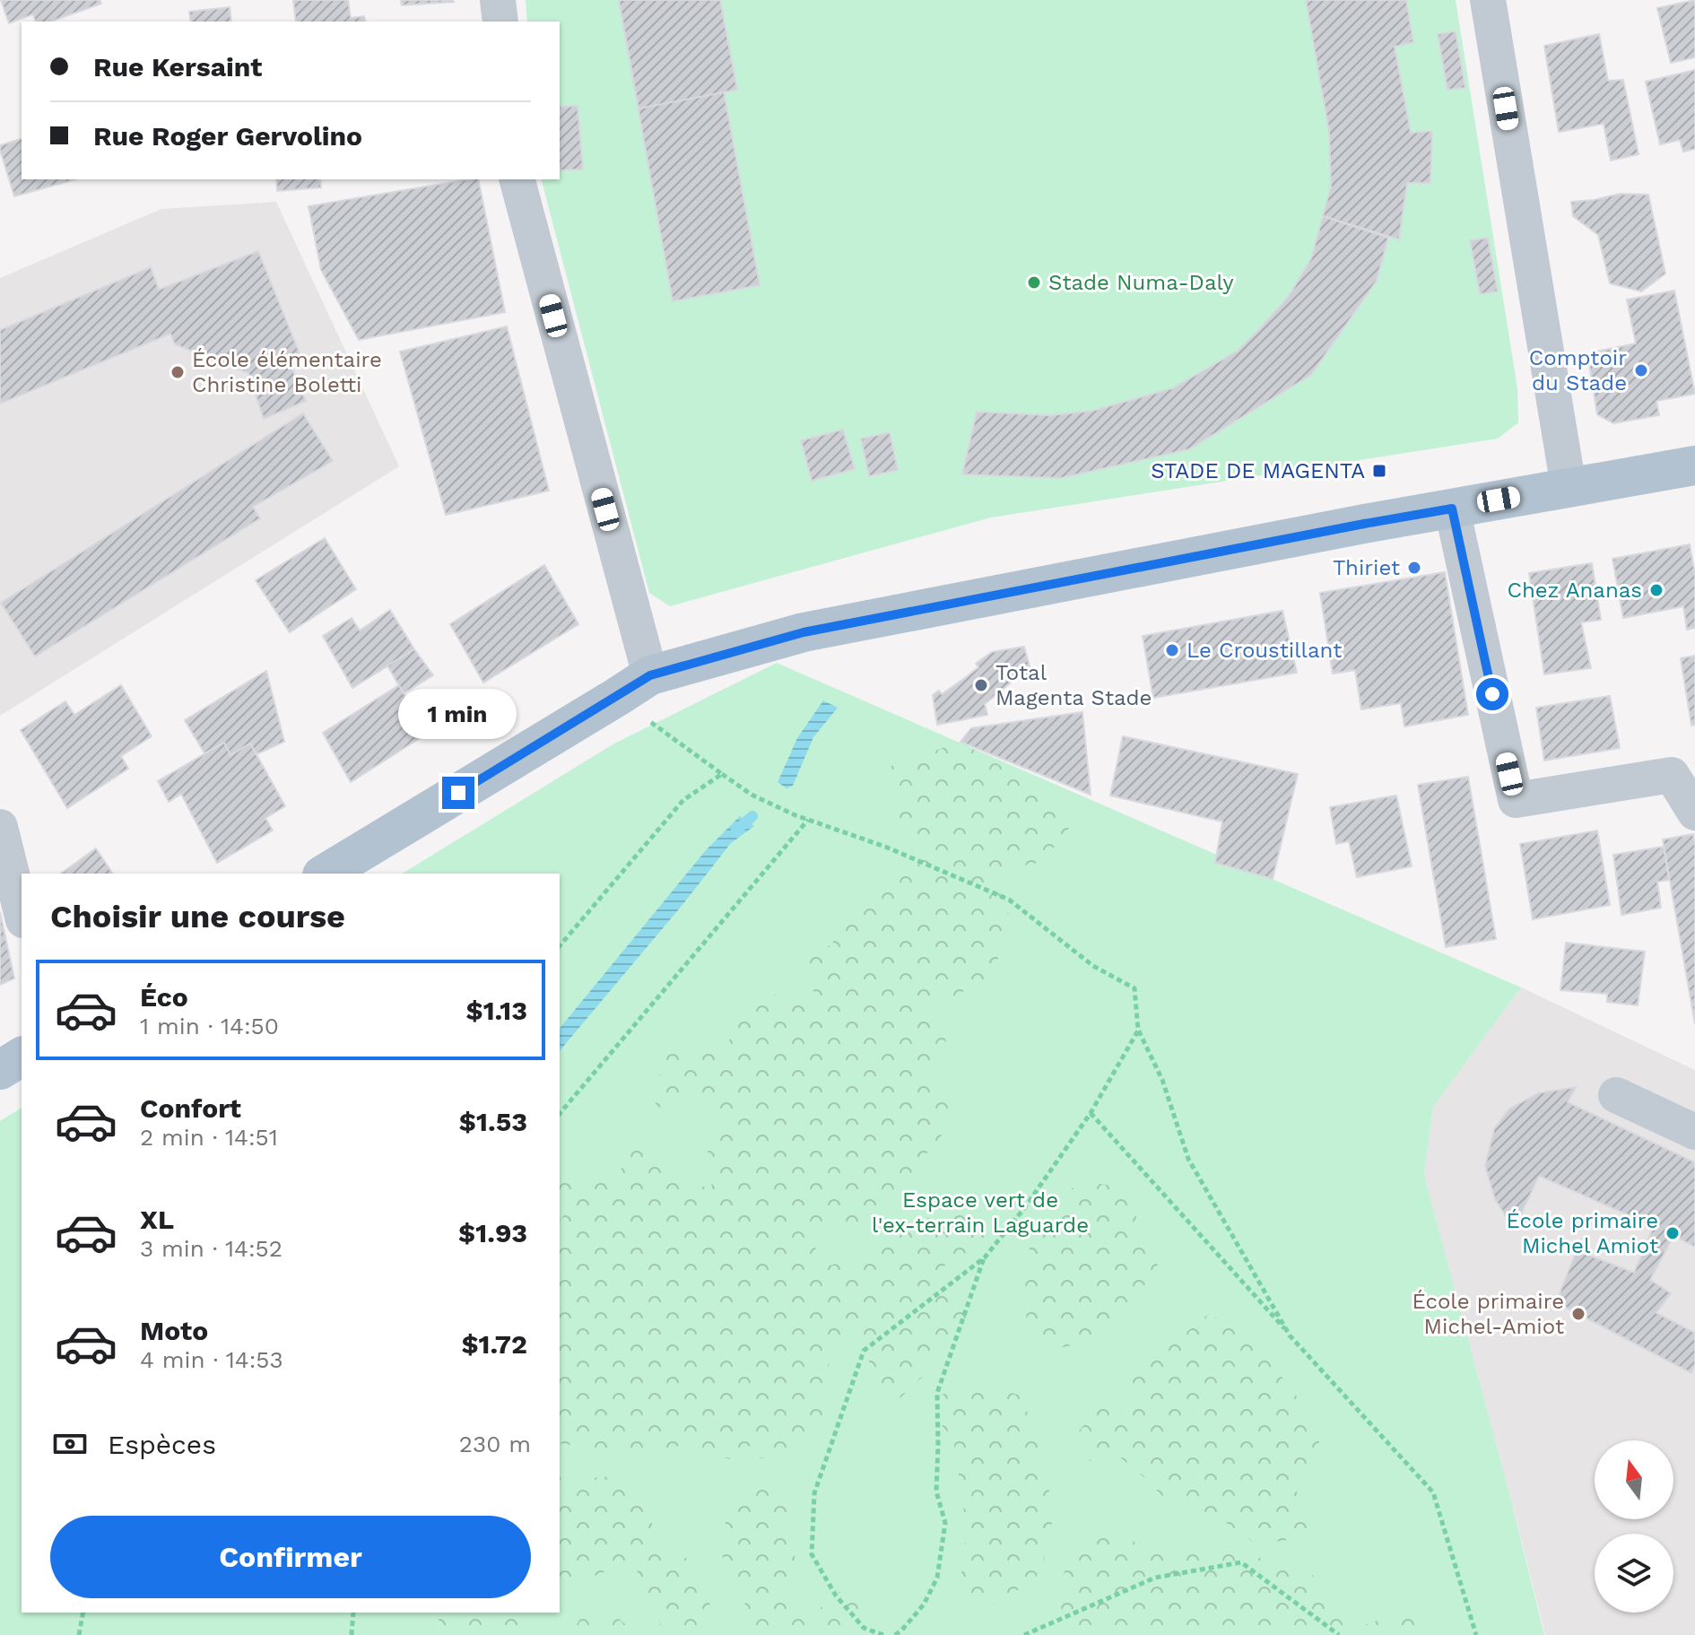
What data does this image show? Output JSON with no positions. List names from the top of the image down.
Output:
{
  "parks": ["Espace vert de l'ex-terrain Laguarde"],
  "places": {
    "other": [
      "Stade Numa-Daly",
      "Comptoir du Stade",
      "École élémentaire Christine Boletti",
      "Thiriet",
      "Chez Ananas",
      "Le Croustillant",
      "Total Magenta Stade",
      "École primaire Michel Amiot",
      "École primaire Michel-Amiot"
    ],
    "transit": ["STADE DE MAGENTA"]
  },
  "north": "top",
  "page": {
    "banner": ["Rue Kersaint", "Rue Roger Gervolino"],
    "bubble": "1 min",
    "heading": "Choisir une course",
    "list": [
      {
        "name": "Éco",
        "note": "1 min · 14:50",
        "value": "$1.13"
      },
      {
        "name": "Confort",
        "note": "2 min · 14:51",
        "value": "$1.53"
      },
      {
        "name": "XL",
        "note": "3 min · 14:52",
        "value": "$1.93"
      },
      {
        "name": "Moto",
        "note": "4 min · 14:53",
        "value": "$1.72"
      }
    ],
    "pay": ["Espèces", "230 m"],
    "buttons": "Confirmer"
  }
}
